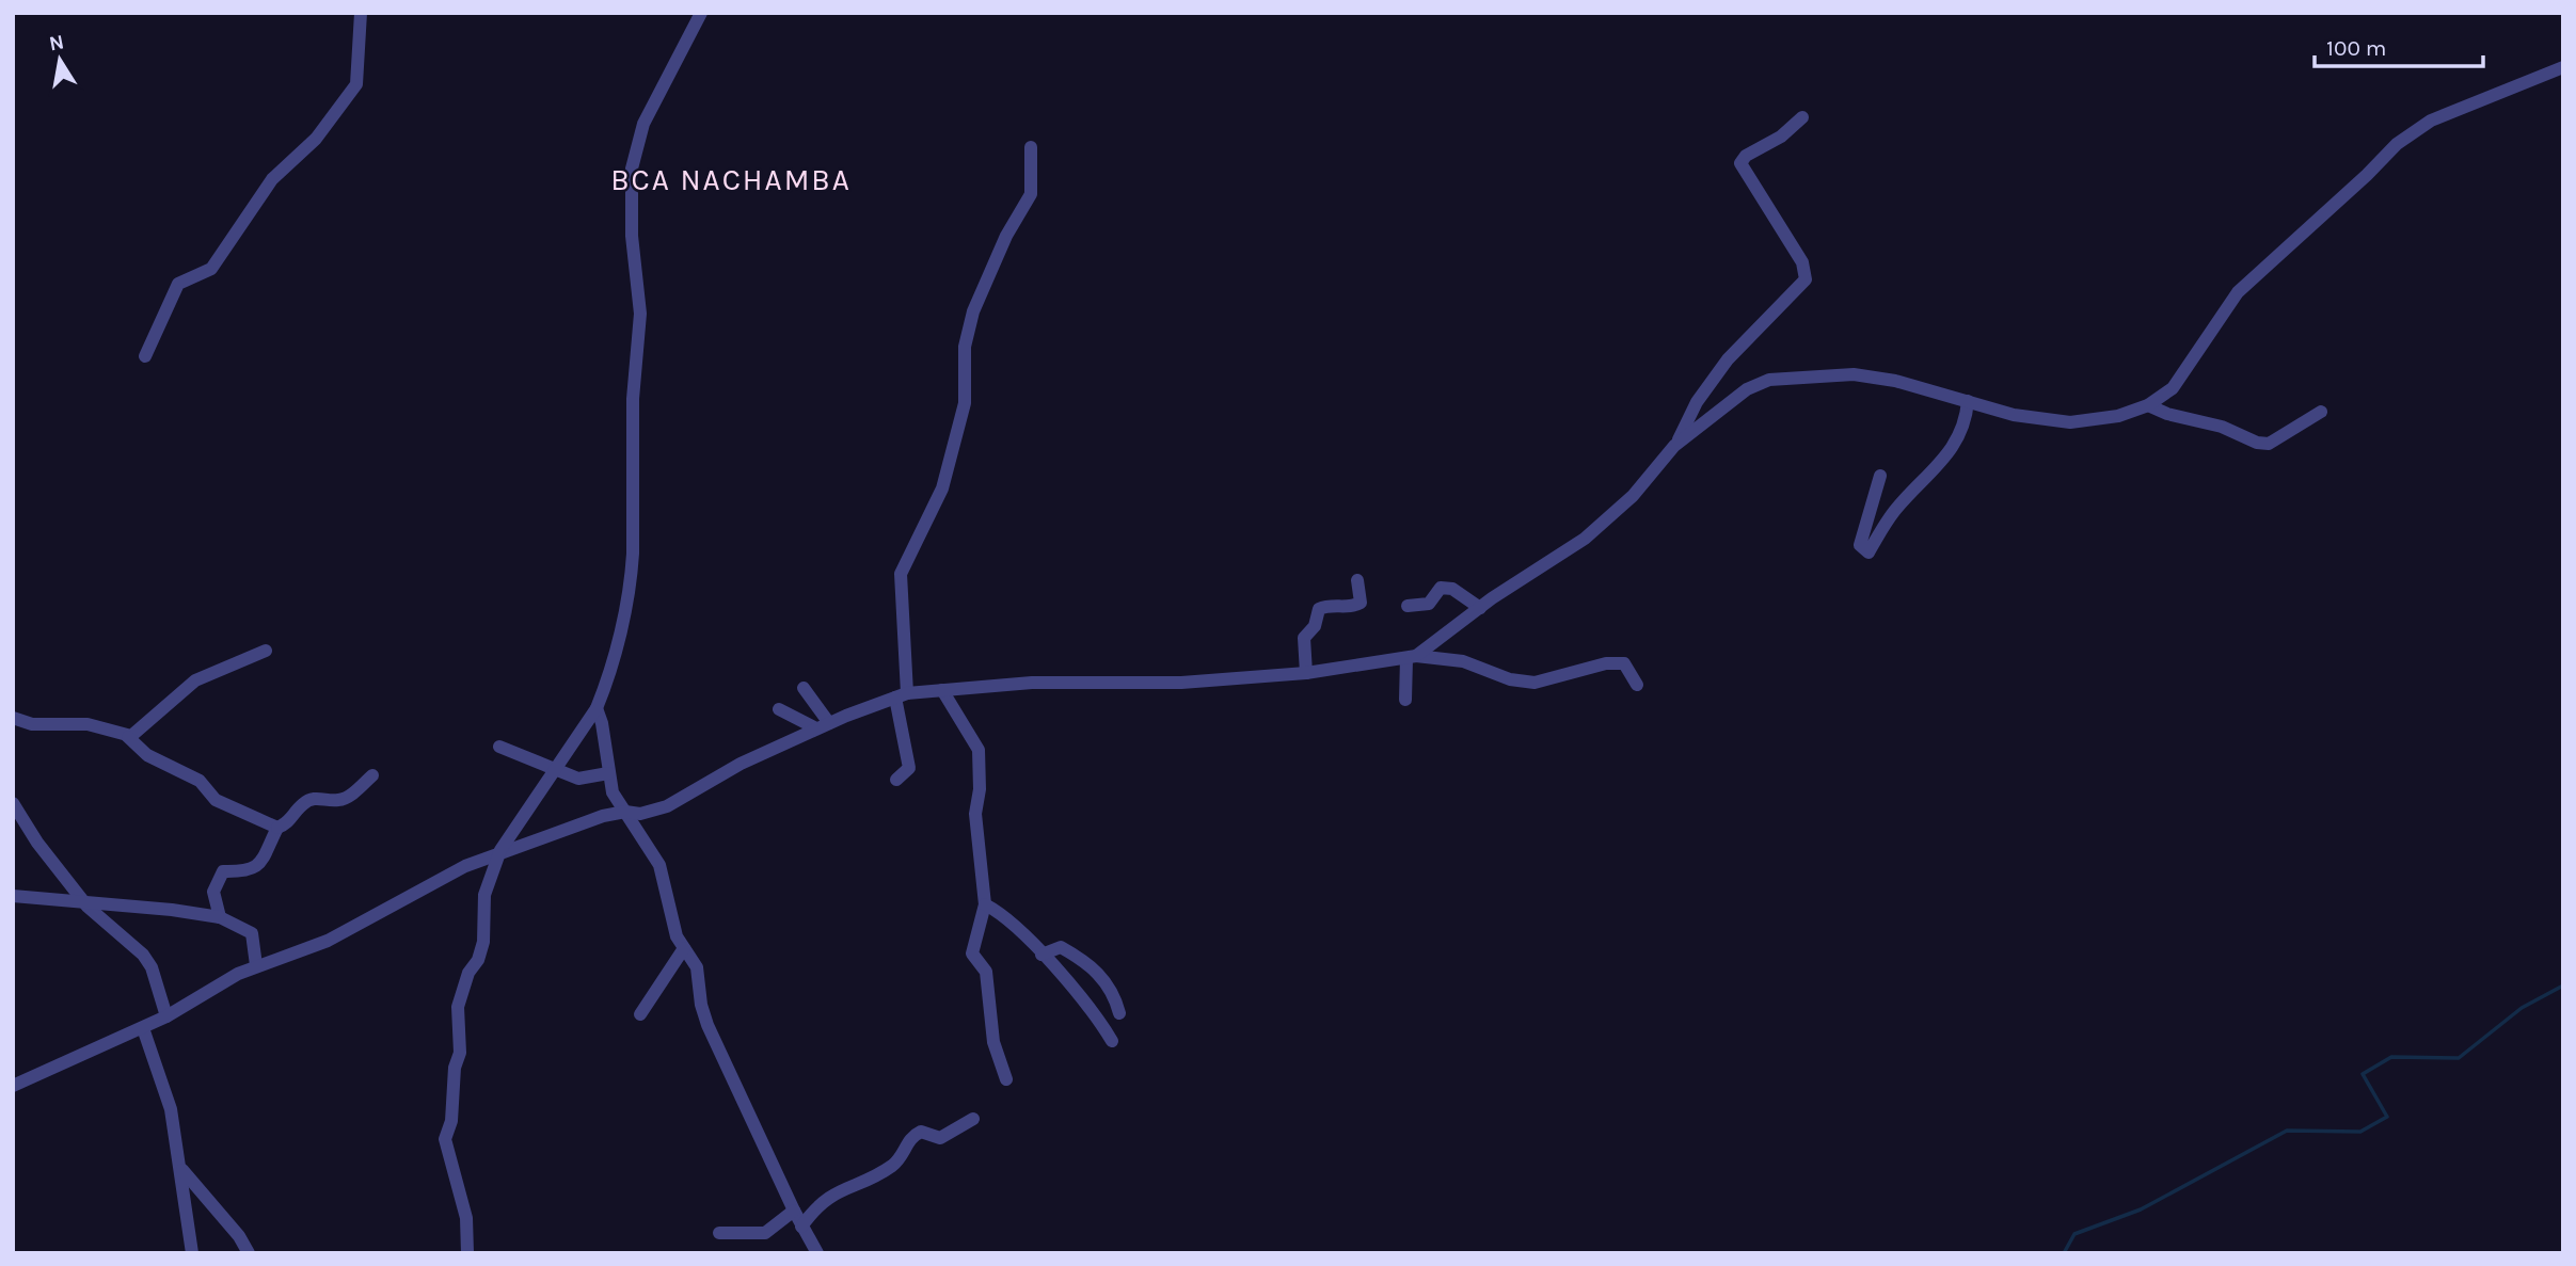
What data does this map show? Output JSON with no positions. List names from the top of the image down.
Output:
{
  "districts": ["BCA NACHAMBA"],
  "scale_bar": "100 m",
  "north": "top"
}
